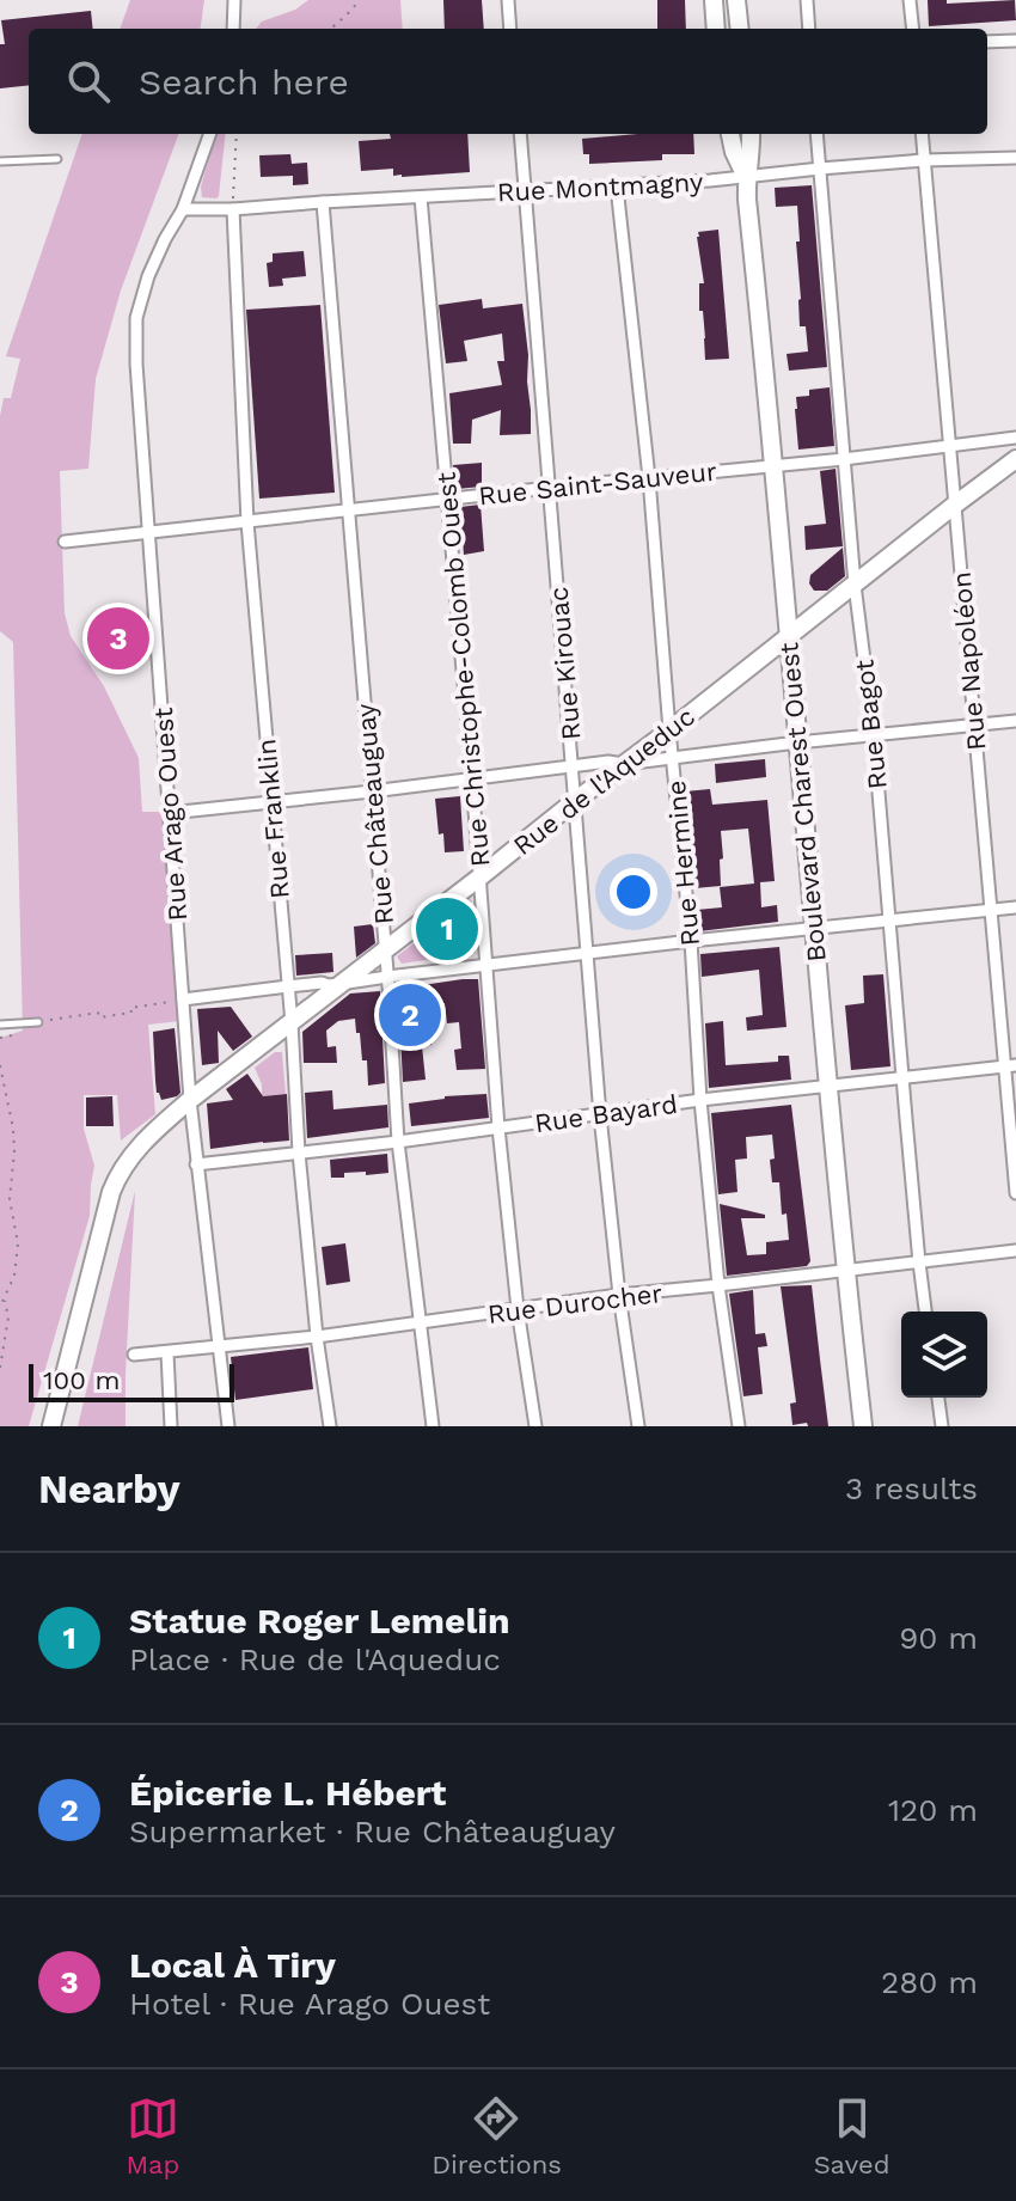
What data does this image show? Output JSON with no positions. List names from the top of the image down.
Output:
{
  "streets": {
    "main road": ["Rue de l'Aqueduc", "Boulevard Charest Ouest"],
    "street": [
      "Rue Montmagny",
      "Rue Saint-Sauveur",
      "Rue Napoléon",
      "Rue Kirouac",
      "Rue Christophe-Colomb Ouest",
      "Rue Bagot",
      "Rue Arago Ouest",
      "Rue Châteauguay",
      "Rue Franklin",
      "Rue Hermine",
      "Rue Bayard",
      "Rue Durocher"
    ]
  },
  "crossings": [
    ["Rue Montmagny", "Rue Napoléon"],
    ["Rue Montmagny", "Rue Kirouac"],
    ["Rue Montmagny", "Rue Christophe-Colomb Ouest"],
    ["Rue Montmagny", "Rue Bagot"],
    ["Rue Montmagny", "Boulevard Charest Ouest"],
    ["Rue Montmagny", "Rue Arago Ouest"],
    ["Rue Montmagny", "Rue Châteauguay"],
    ["Rue Montmagny", "Rue Franklin"],
    ["Rue Montmagny", "Rue Hermine"],
    ["Rue Saint-Sauveur", "Rue Napoléon"],
    ["Rue Saint-Sauveur", "Rue Kirouac"],
    ["Rue Saint-Sauveur", "Rue Christophe-Colomb Ouest"],
    ["Rue Saint-Sauveur", "Rue Bagot"],
    ["Rue Saint-Sauveur", "Boulevard Charest Ouest"],
    ["Rue Saint-Sauveur", "Rue Arago Ouest"],
    ["Rue Saint-Sauveur", "Rue Châteauguay"],
    ["Rue Saint-Sauveur", "Rue Franklin"],
    ["Rue Saint-Sauveur", "Rue Hermine"],
    ["Rue Napoléon", "Rue de l'Aqueduc"],
    ["Rue Napoléon", "Rue Bayard"],
    ["Rue Kirouac", "Rue de l'Aqueduc"],
    ["Rue Kirouac", "Rue Bayard"],
    ["Rue Kirouac", "Rue Durocher"],
    ["Rue Christophe-Colomb Ouest", "Rue de l'Aqueduc"],
    ["Rue Christophe-Colomb Ouest", "Rue Bayard"],
    ["Rue Christophe-Colomb Ouest", "Rue Durocher"],
    ["Rue Bagot", "Rue de l'Aqueduc"],
    ["Rue Bagot", "Rue Bayard"],
    ["Rue Bagot", "Rue Durocher"],
    ["Rue de l'Aqueduc", "Boulevard Charest Ouest"],
    ["Rue de l'Aqueduc", "Rue Arago Ouest"],
    ["Rue de l'Aqueduc", "Rue Châteauguay"],
    ["Rue de l'Aqueduc", "Rue Franklin"],
    ["Rue de l'Aqueduc", "Rue Hermine"],
    ["Boulevard Charest Ouest", "Rue Bayard"],
    ["Boulevard Charest Ouest", "Rue Durocher"],
    ["Rue Arago Ouest", "Rue Bayard"],
    ["Rue Arago Ouest", "Rue Durocher"],
    ["Rue Châteauguay", "Rue Bayard"],
    ["Rue Châteauguay", "Rue Durocher"],
    ["Rue Franklin", "Rue Bayard"],
    ["Rue Franklin", "Rue Durocher"],
    ["Rue Hermine", "Rue Bayard"],
    ["Rue Hermine", "Rue Durocher"]
  ],
  "scale_bar": "100 m",
  "page": {
    "search": "Search here",
    "pins": ["3", "1", "2"],
    "scale": "100 m",
    "heading": ["Nearby", "3 results"],
    "list": [
      {
        "mark": "1",
        "name": "Statue Roger Lemelin",
        "note": "Place · Rue de l'Aqueduc",
        "value": "90 m"
      },
      {
        "mark": "2",
        "name": "Épicerie L. Hébert",
        "note": "Supermarket · Rue Châteauguay",
        "value": "120 m"
      },
      {
        "mark": "3",
        "name": "Local À Tiry",
        "note": "Hotel · Rue Arago Ouest",
        "value": "280 m"
      }
    ],
    "nav": ["Map", "Directions", "Saved"]
  }
}
